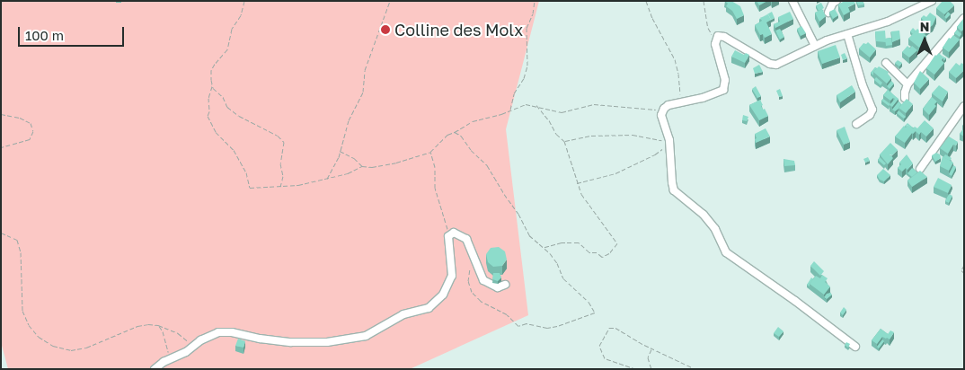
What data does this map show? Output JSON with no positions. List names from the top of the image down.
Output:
{
  "places": ["Colline des Molx"],
  "scale_bar": "100 m",
  "north": "top"
}
